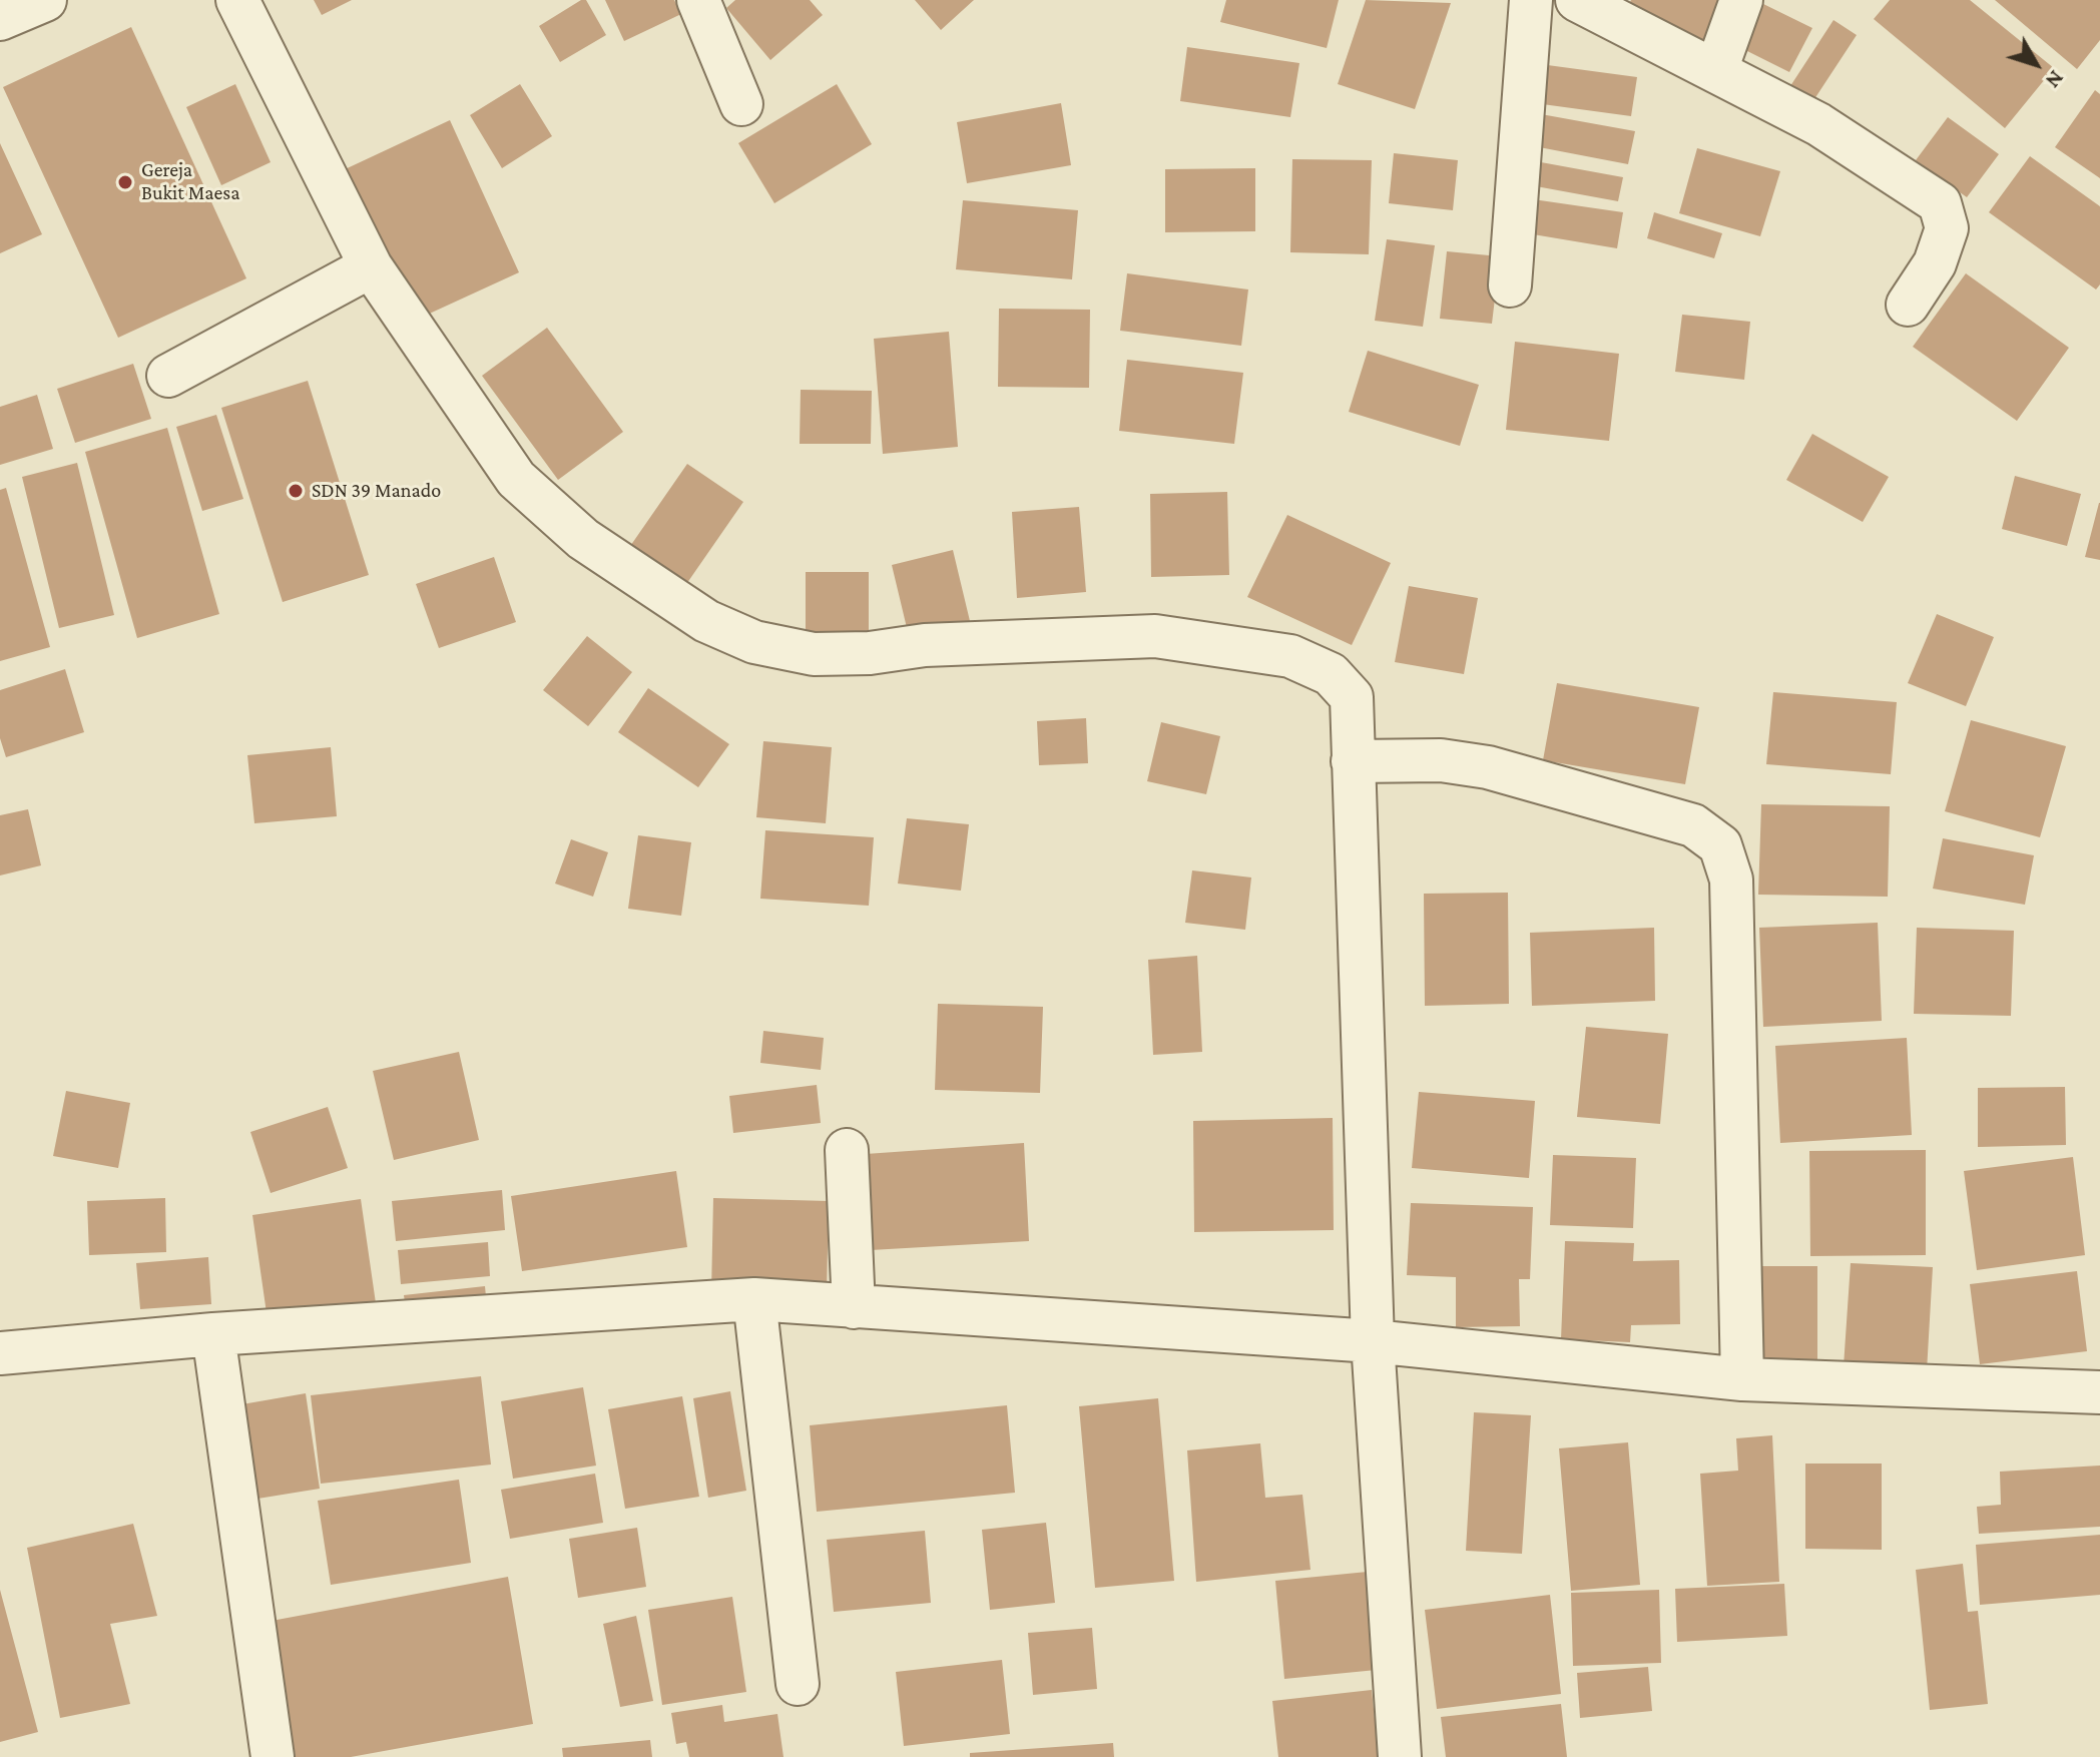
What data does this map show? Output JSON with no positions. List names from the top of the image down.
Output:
{
  "places": ["Gereja Bukit Maesa", "SDN 39 Manado"],
  "north": "bottom right"
}
